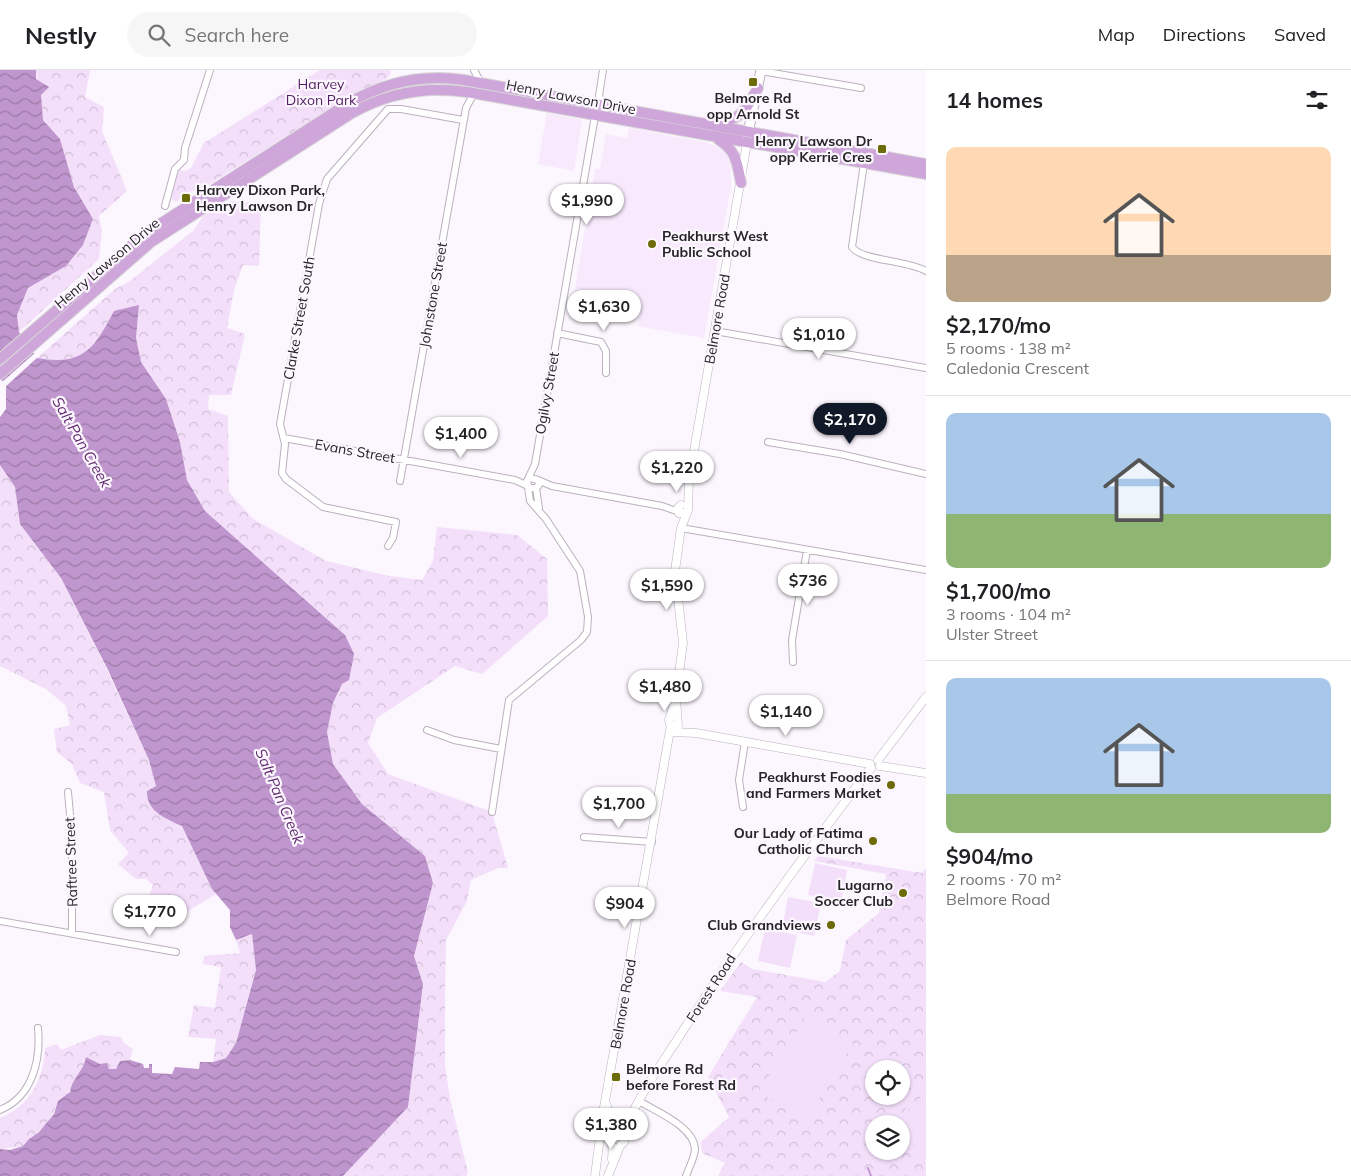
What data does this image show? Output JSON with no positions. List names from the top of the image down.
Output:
{
  "streets": {
    "main road": ["Henry Lawson Drive", "Belmore Road"],
    "street": [
      "Johnstone Street",
      "Clarke Street South",
      "Ogilvy Street",
      "Evans Street",
      "Raftree Street",
      "Forest Road"
    ]
  },
  "crossings": [
    ["Henry Lawson Drive", "Johnstone Street"],
    ["Henry Lawson Drive", "Belmore Road"],
    ["Henry Lawson Drive", "Ogilvy Street"],
    ["Johnstone Street", "Clarke Street South"],
    ["Johnstone Street", "Evans Street"],
    ["Clarke Street South", "Evans Street"],
    ["Belmore Road", "Evans Street"],
    ["Belmore Road", "Forest Road"],
    ["Ogilvy Street", "Evans Street"]
  ],
  "water": ["Salt Pan Creek"],
  "parks": ["Harvey Dixon Park"],
  "places": {
    "transit": [
      "Belmore Rd opp Arnold St",
      "Henry Lawson Dr opp Kerrie Cres",
      "Harvey Dixon Park, Henry Lawson Dr",
      "Belmore Rd before Forest Rd"
    ],
    "other": [
      "Peakhurst West Public School",
      "Peakhurst Foodies and Farmers Market",
      "Our Lady of Fatima Catholic Church",
      "Lugarno Soccer Club",
      "Club Grandviews"
    ]
  },
  "page": {
    "header": "Nestly",
    "search": "Search here",
    "nav": ["Map", "Directions", "Saved"],
    "heading": "14 homes",
    "list": [
      {
        "name": "$2,170/mo",
        "note": "5 rooms · 138 m² · Caledonia Crescent"
      },
      {
        "name": "$1,700/mo",
        "note": "3 rooms · 104 m² · Ulster Street"
      },
      {
        "name": "$904/mo",
        "note": "2 rooms · 70 m² · Belmore Road"
      }
    ],
    "price": [
      "$1,990",
      "$1,630",
      "$1,010",
      "$2,170",
      "$1,400",
      "$1,220",
      "$736",
      "$1,590",
      "$1,480",
      "$1,140",
      "$1,700",
      "$904",
      "$1,770",
      "$1,380"
    ]
  }
}
